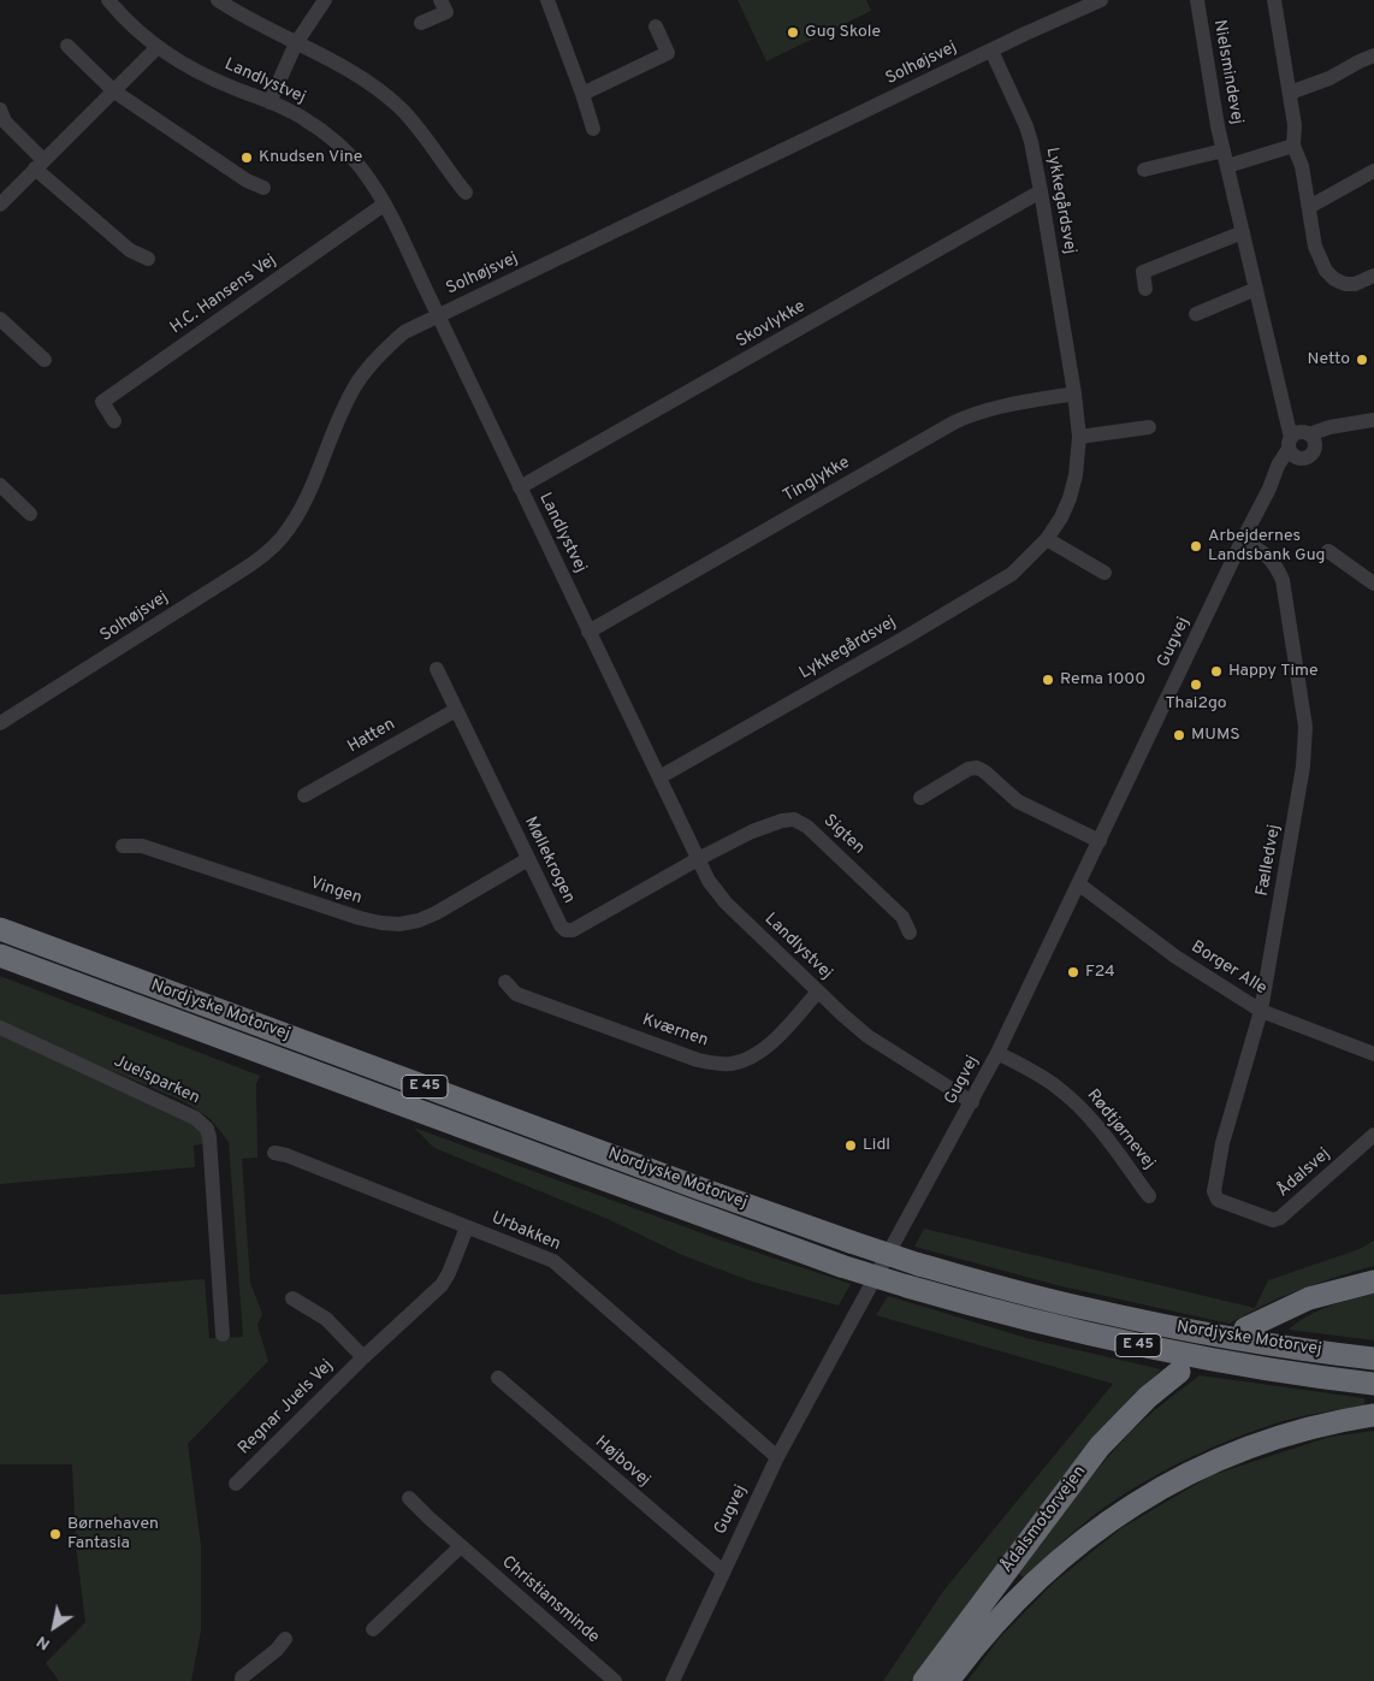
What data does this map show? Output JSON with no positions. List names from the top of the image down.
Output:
{
  "streets": {
    "highway": ["Nordjyske Motorvej", "E 45", "Ådalsmotorvejen"],
    "street": [
      "Solhøjsvej",
      "Nielsmindevej",
      "Landlystvej",
      "Lykkegårdsvej",
      "H.C. Hansens Vej",
      "Skovlykke",
      "Tinglykke",
      "Gugvej",
      "Hatten",
      "Sigten",
      "Møllekrogen",
      "Fælledvej",
      "Vingen",
      "Borger Alle",
      "Kværnen",
      "Juelsparken",
      "Rødtjørnevej",
      "Ådalsvej",
      "Urbakken",
      "Regnar Juels Vej",
      "Højbovej",
      "Christiansminde"
    ]
  },
  "crossings": [
    ["Solhøjsvej", "Landlystvej"],
    ["Solhøjsvej", "Lykkegårdsvej"],
    ["Nielsmindevej", "Gugvej"],
    ["Landlystvej", "Lykkegårdsvej"],
    ["Landlystvej", "H.C. Hansens Vej"],
    ["Landlystvej", "Skovlykke"],
    ["Landlystvej", "Tinglykke"],
    ["Landlystvej", "Gugvej"],
    ["Landlystvej", "Sigten"],
    ["Landlystvej", "Møllekrogen"],
    ["Landlystvej", "Kværnen"],
    ["Lykkegårdsvej", "Skovlykke"],
    ["Lykkegårdsvej", "Tinglykke"],
    ["Gugvej", "Fælledvej"],
    ["Gugvej", "Borger Alle"],
    ["Gugvej", "Rødtjørnevej"],
    ["Gugvej", "Urbakken"],
    ["Gugvej", "Højbovej"],
    ["Hatten", "Møllekrogen"],
    ["Sigten", "Møllekrogen"],
    ["Møllekrogen", "Vingen"],
    ["Fælledvej", "Borger Alle"],
    ["Fælledvej", "Ådalsvej"],
    ["Urbakken", "Regnar Juels Vej"]
  ],
  "places": [
    "Gug Skole",
    "Knudsen Vine",
    "Netto",
    "Arbejdernes Landsbank Gug",
    "Happy Time",
    "Rema 1000",
    "Thai2go",
    "MUMS",
    "F24",
    "Lidl",
    "Børnehaven Fantasia"
  ],
  "north": "bottom left"
}
